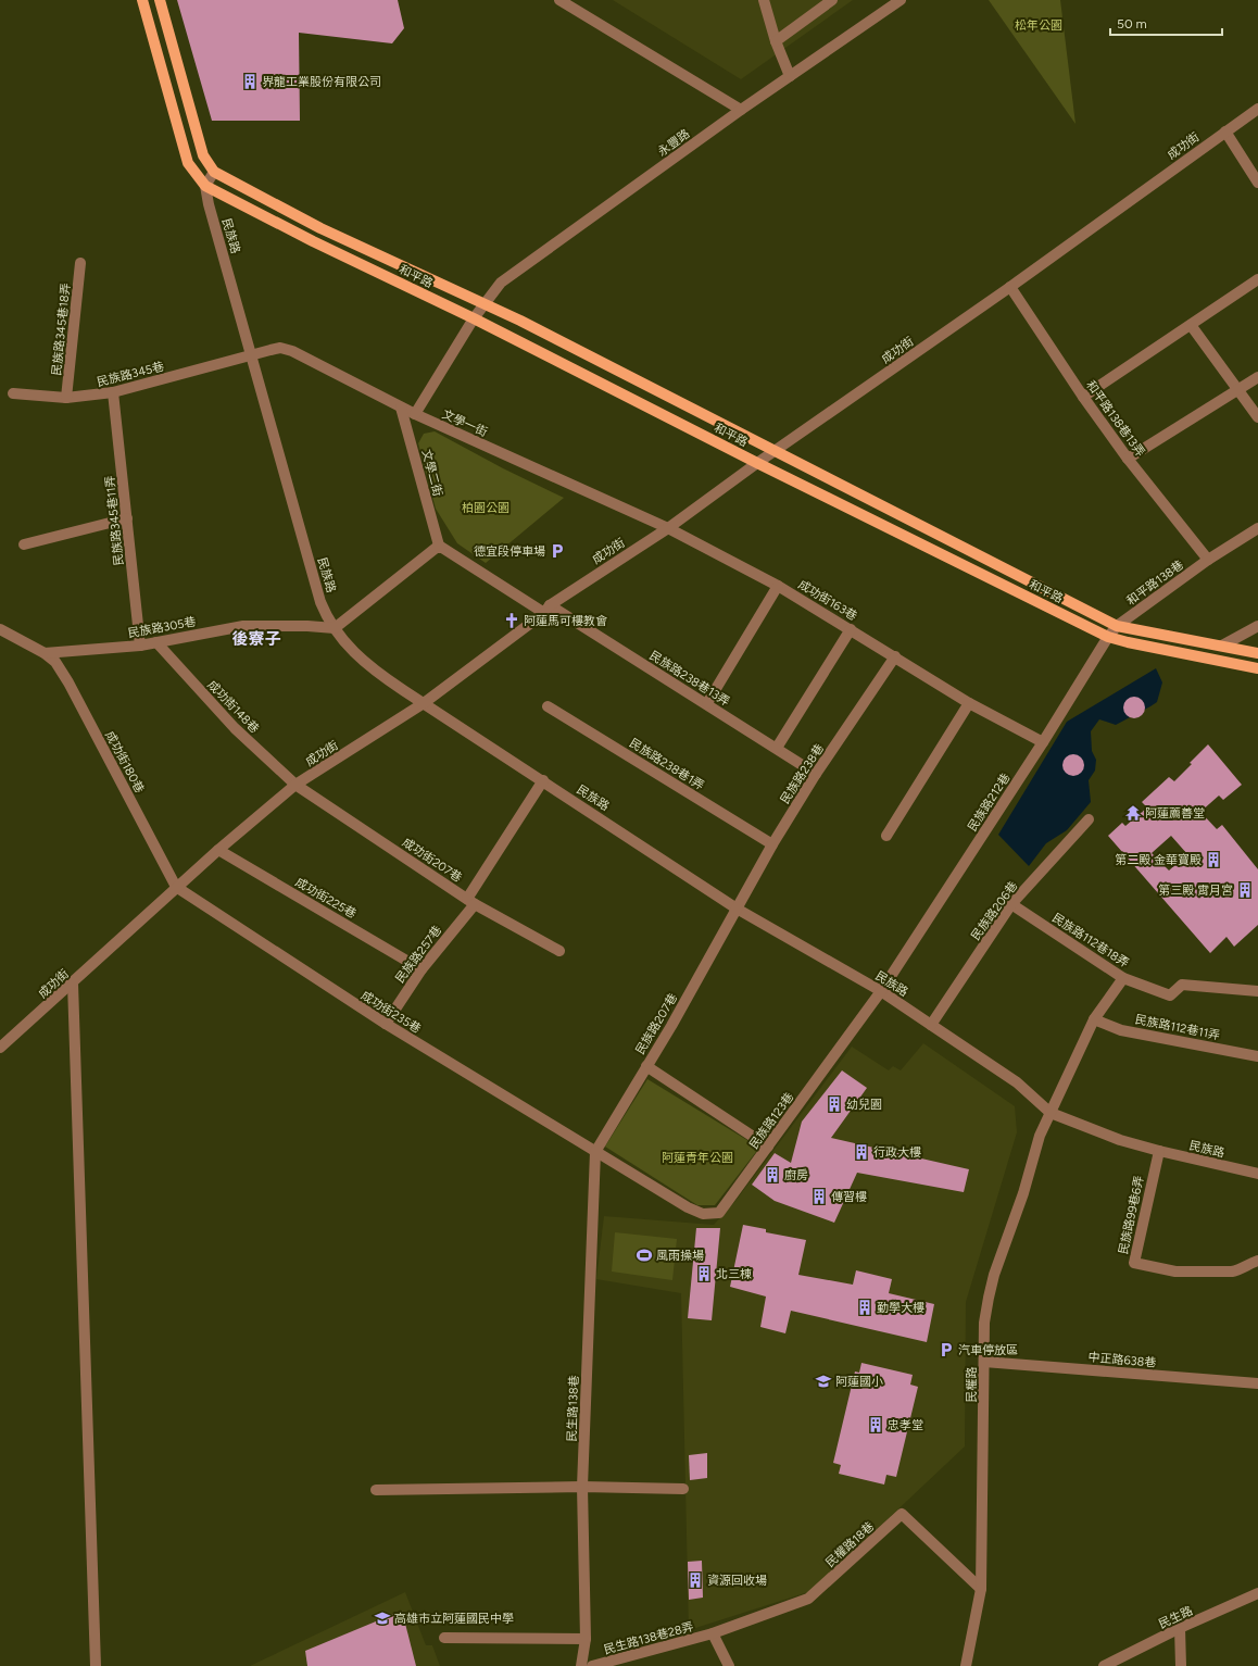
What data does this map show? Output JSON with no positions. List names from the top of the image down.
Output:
{
  "streets": {
    "main road": ["民族路", "和平路"],
    "street": [
      "永豐路",
      "成功街",
      "民族路345巷18弄",
      "民族路345巷",
      "和平路138巷13弄",
      "文學一街",
      "文學二街",
      "民族路345巷11弄",
      "和平路138巷",
      "成功街163巷",
      "民族路305巷",
      "民族路238巷13弄",
      "成功街148巷",
      "成功街180巷",
      "民族路238巷1弄",
      "民族路238巷",
      "民族路212巷",
      "成功街207巷",
      "成功街225巷",
      "民族路206巷",
      "民族路112巷18弄",
      "民族路257巷",
      "成功街235巷",
      "民族路207巷",
      "民族路112巷11弄",
      "民族路123巷",
      "民族路99巷6弄",
      "中正路638巷",
      "民權路",
      "民生路138巷",
      "民權路18巷",
      "民生路",
      "民生路138巷28弄"
    ]
  },
  "crossings": [
    ["永豐路", "和平路"],
    ["永豐路", "文學一街"],
    ["成功街", "民族路"],
    ["成功街", "和平路"],
    ["成功街", "和平路138巷13弄"],
    ["成功街", "文學一街"],
    ["成功街", "成功街163巷"],
    ["成功街", "民族路238巷13弄"],
    ["成功街", "成功街148巷"],
    ["成功街", "成功街180巷"],
    ["成功街", "成功街207巷"],
    ["成功街", "成功街225巷"],
    ["成功街", "成功街235巷"],
    ["民族路", "和平路"],
    ["民族路", "民族路345巷"],
    ["民族路", "文學一街"],
    ["民族路", "民族路305巷"],
    ["民族路", "民族路238巷"],
    ["民族路", "民族路212巷"],
    ["民族路", "民族路206巷"],
    ["民族路", "民族路257巷"],
    ["民族路", "民族路207巷"],
    ["民族路", "民族路123巷"],
    ["民族路", "民族路99巷6弄"],
    ["民族路", "民權路"],
    ["和平路", "和平路138巷"],
    ["和平路", "民族路212巷"],
    ["民族路345巷18弄", "民族路345巷"],
    ["民族路345巷", "文學一街"],
    ["民族路345巷", "民族路345巷11弄"],
    ["和平路138巷13弄", "和平路138巷"],
    ["文學一街", "文學二街"],
    ["文學一街", "成功街163巷"],
    ["民族路345巷11弄", "民族路305巷"],
    ["和平路138巷", "民族路212巷"],
    ["成功街163巷", "民族路238巷"],
    ["成功街163巷", "民族路212巷"],
    ["民族路305巷", "成功街148巷"],
    ["民族路305巷", "成功街180巷"],
    ["民族路238巷13弄", "民族路238巷"],
    ["成功街148巷", "成功街207巷"],
    ["成功街180巷", "成功街235巷"],
    ["民族路238巷1弄", "民族路238巷"],
    ["民族路238巷", "民族路207巷"],
    ["民族路212巷", "民族路123巷"],
    ["成功街207巷", "民族路257巷"],
    ["成功街225巷", "民族路257巷"],
    ["民族路206巷", "民族路112巷18弄"],
    ["民族路112巷18弄", "民權路"],
    ["民族路257巷", "成功街235巷"],
    ["成功街235巷", "民族路207巷"],
    ["成功街235巷", "民族路123巷"],
    ["成功街235巷", "民生路138巷"],
    ["民族路207巷", "民族路123巷"],
    ["民族路207巷", "民生路138巷"],
    ["民族路112巷11弄", "民權路"],
    ["民族路123巷", "民生路138巷"],
    ["中正路638巷", "民權路"],
    ["民權路", "民權路18巷"],
    ["民權路18巷", "民生路138巷28弄"]
  ],
  "districts": ["後寮子"],
  "parks": ["松年公園", "柏園公園", "阿蓮青年公園"],
  "places": {
    "building": [
      "界龍工業股份有限公司",
      "第二殿 金華寶殿",
      "第三殿 霄月宮",
      "幼兒園",
      "行政大樓",
      "廚房",
      "傳習樓",
      "北三棟",
      "勤學大樓",
      "忠孝堂",
      "資源回收場"
    ],
    "parking": ["德宜段停車場", "汽車停放區"],
    "church": ["阿蓮馬可樓教會"],
    "temple": ["阿蓮薦善堂"],
    "sports": ["風雨操場"],
    "school or university": ["阿蓮國小", "高雄市立阿蓮國民中學"]
  },
  "scale_bar": "50 m"
}
